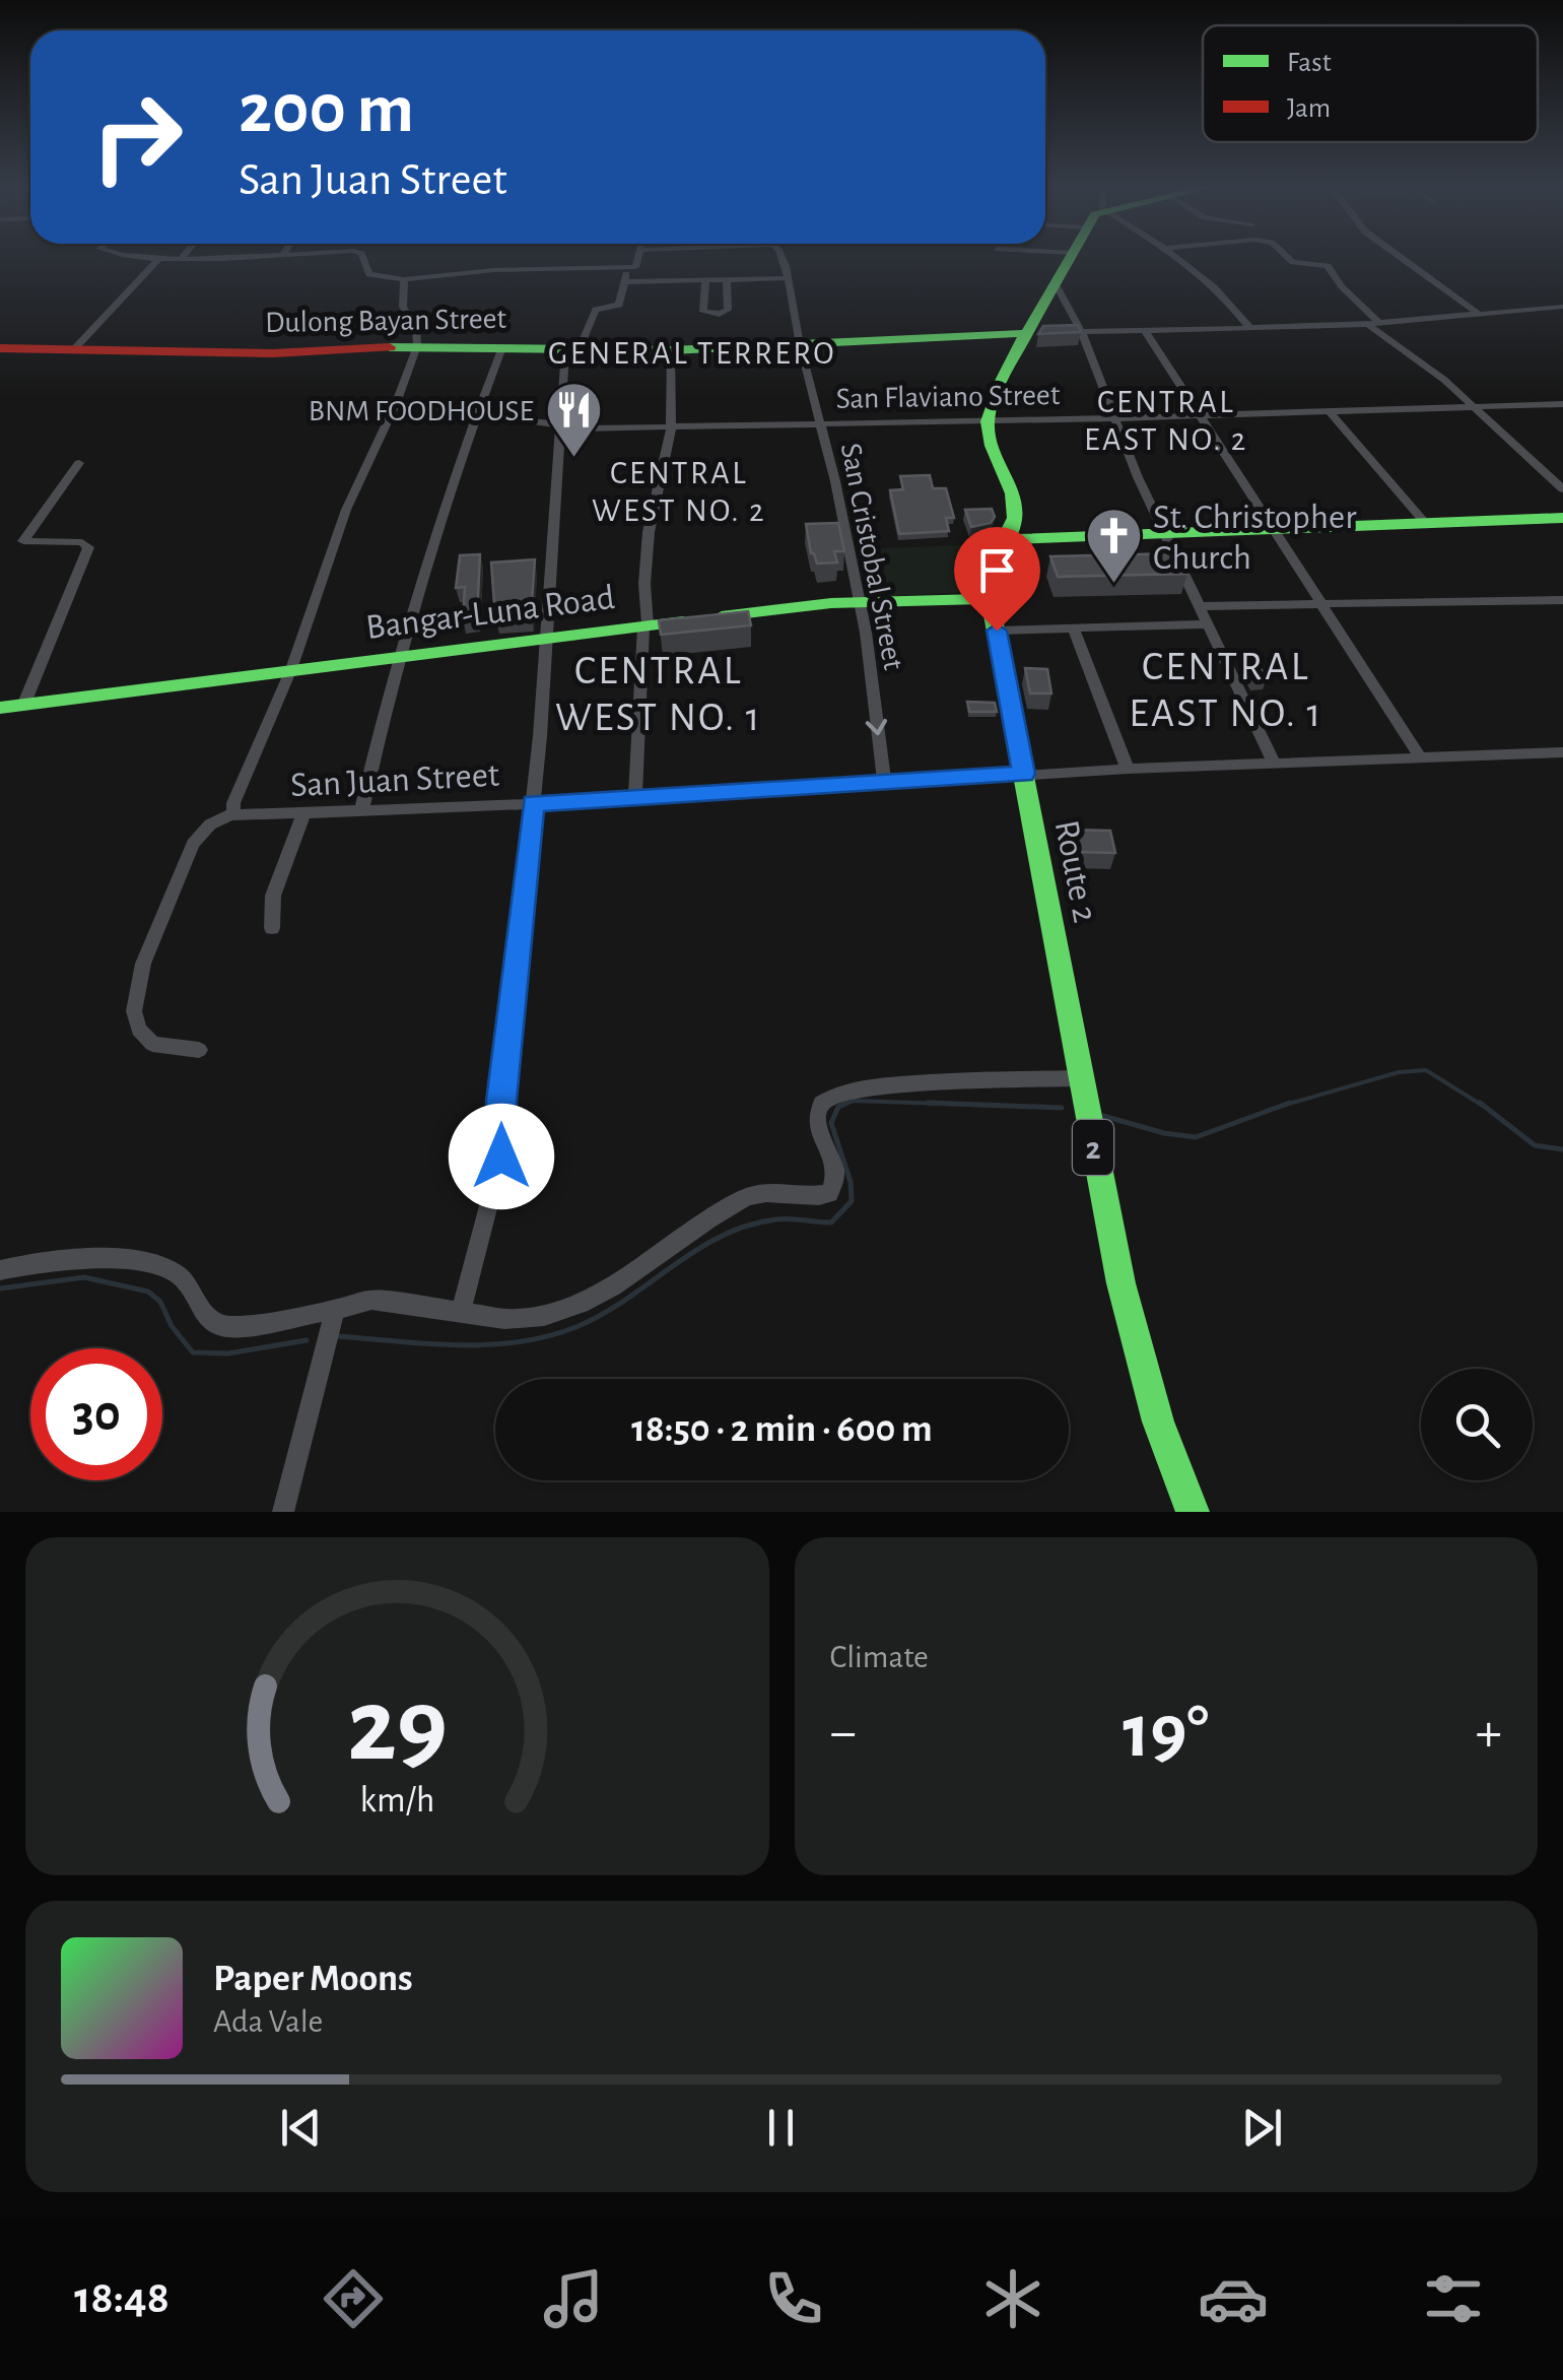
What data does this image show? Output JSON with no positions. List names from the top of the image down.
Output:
{
  "streets": {
    "main road": [
      "Dulong Bayan Street",
      "Bangar-Luna Road",
      "Route 2",
      "2"
    ],
    "street": ["San Flaviano Street", "San Cristobal Street", "San Juan Street"]
  },
  "crossings": [
    ["Dulong Bayan Street", "San Cristobal Street"],
    ["Dulong Bayan Street", "San Juan Street"],
    ["San Flaviano Street", "San Cristobal Street"],
    ["San Flaviano Street", "San Juan Street"],
    ["San Flaviano Street", "Route 2"],
    ["San Cristobal Street", "Bangar-Luna Road"],
    ["San Cristobal Street", "San Juan Street"],
    ["Bangar-Luna Road", "San Juan Street"],
    ["Bangar-Luna Road", "Route 2"],
    ["San Juan Street", "Route 2"]
  ],
  "districts": [
    "GENERAL TERRERO",
    "CENTRAL EAST NO. 2",
    "CENTRAL WEST NO. 2",
    "CENTRAL EAST NO. 1",
    "CENTRAL WEST NO. 1"
  ],
  "places": {
    "restaurant": ["BNM FOODHOUSE"],
    "church": ["St. Christopher Church"]
  },
  "legend": ["Fast", "Jam"],
  "page": {
    "turn": ["200 m", "San Juan Street"],
    "limit": "30",
    "trip": "18:50 · 2 min · 600 m",
    "tile": "Climate",
    "heat": ["−", "19°", "+"],
    "song": ["Paper Moons", "Ada Vale"],
    "tabs": "18:48",
    "gauge": ["29", "km/h"]
  }
}
